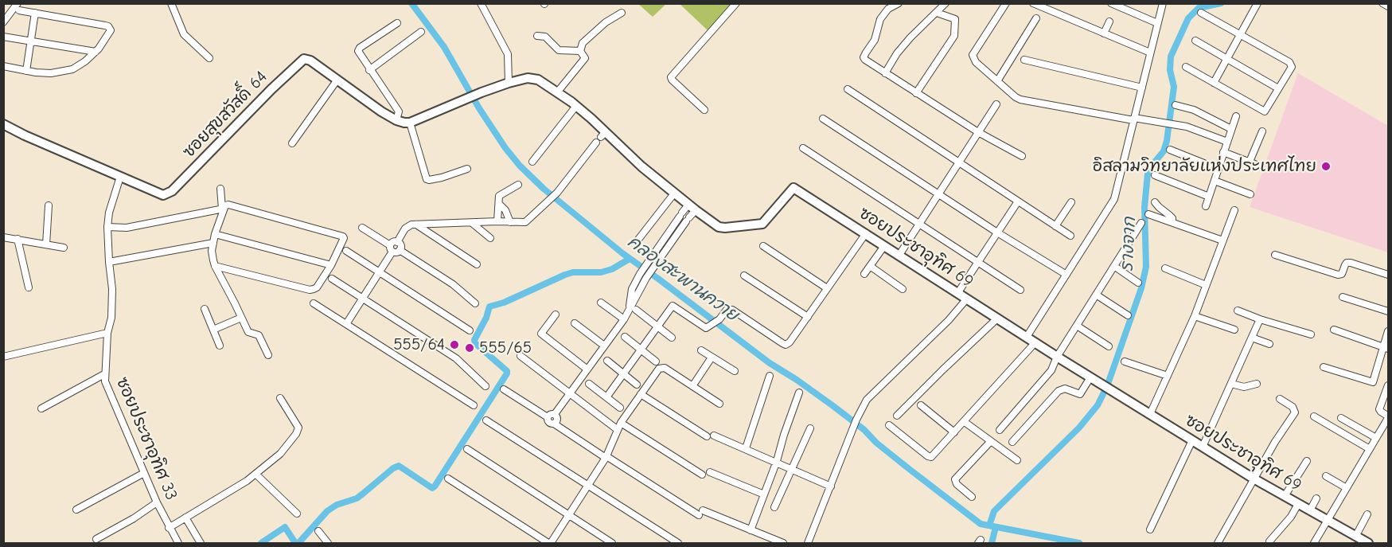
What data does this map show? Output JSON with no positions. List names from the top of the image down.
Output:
{
  "streets": {
    "street": ["ซอยสุขสวัสดิ์ 64", "ซอยประชาอุทิศ 69", "ซอยประชาอุทิศ 33"]
  },
  "crossings": [
    ["ซอยสุขสวัสดิ์ 64", "ซอยประชาอุทิศ 69"],
    ["ซอยสุขสวัสดิ์ 64", "ซอยประชาอุทิศ 33"]
  ],
  "water": ["รางจาก", "คลองสะพานควาย"],
  "places": ["อิสลามวิทยาลัยแห่งประเทศไทย", "555/64", "555/65"]
}
